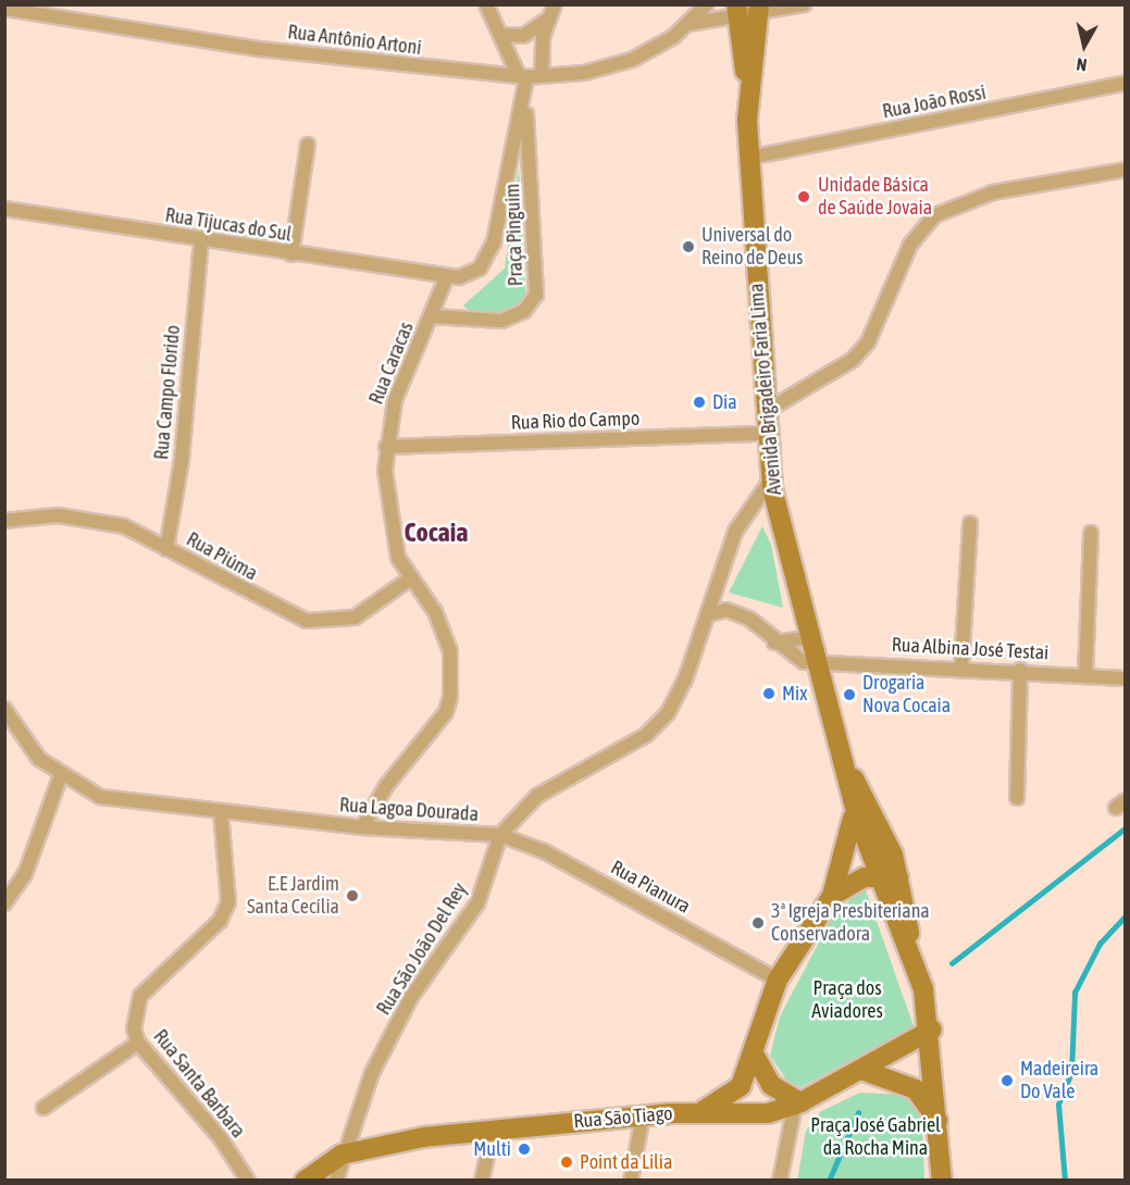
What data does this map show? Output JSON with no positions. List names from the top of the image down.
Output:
{
  "streets": {
    "main road": ["Avenida Brigadeiro Faria Lima", "Rua São Tiago"],
    "street": [
      "Rua Antônio Artoni",
      "Rua João Rossi",
      "Rua Tijucas do Sul",
      "Praça Pinguim",
      "Rua Caracas",
      "Rua Campo Florido",
      "Rua Rio do Campo",
      "Rua Piúma",
      "Rua Albina José Testai",
      "Rua Lagoa Dourada",
      "Rua Pianura",
      "Rua São João Del Rey",
      "Rua Santa Barbara"
    ]
  },
  "crossings": [
    ["Rua Antônio Artoni", "Avenida Brigadeiro Faria Lima"],
    ["Rua João Rossi", "Avenida Brigadeiro Faria Lima"],
    ["Rua Tijucas do Sul", "Rua Caracas"],
    ["Rua Tijucas do Sul", "Rua Campo Florido"],
    ["Praça Pinguim", "Rua Caracas"],
    ["Rua Caracas", "Rua Rio do Campo"],
    ["Rua Caracas", "Rua Piúma"],
    ["Rua Caracas", "Rua Lagoa Dourada"],
    ["Avenida Brigadeiro Faria Lima", "Rua Rio do Campo"],
    ["Avenida Brigadeiro Faria Lima", "Rua Albina José Testai"],
    ["Avenida Brigadeiro Faria Lima", "Rua Lagoa Dourada"],
    ["Avenida Brigadeiro Faria Lima", "Rua São Tiago"],
    ["Rua Campo Florido", "Rua Piúma"],
    ["Rua Lagoa Dourada", "Rua Pianura"],
    ["Rua Lagoa Dourada", "Rua São João Del Rey"],
    ["Rua Lagoa Dourada", "Rua Santa Barbara"],
    ["Rua Pianura", "Rua São João Del Rey"],
    ["Rua São João Del Rey", "Rua São Tiago"]
  ],
  "districts": ["Cocaia"],
  "parks": ["Praça dos Aviadores", "Praça José Gabriel da Rocha Mina"],
  "places": [
    "Unidade Básica de Saúde Jovaia",
    "Universal do Reino de Deus",
    "Dia",
    "Mix",
    "Drogaria Nova Cocaia",
    "E.E Jardim Santa Cecília",
    "3ª Igreja Presbiteriana Conservadora",
    "Madeireira Do Vale",
    "Multi",
    "Point da Lilia"
  ],
  "north": "bottom"
}
